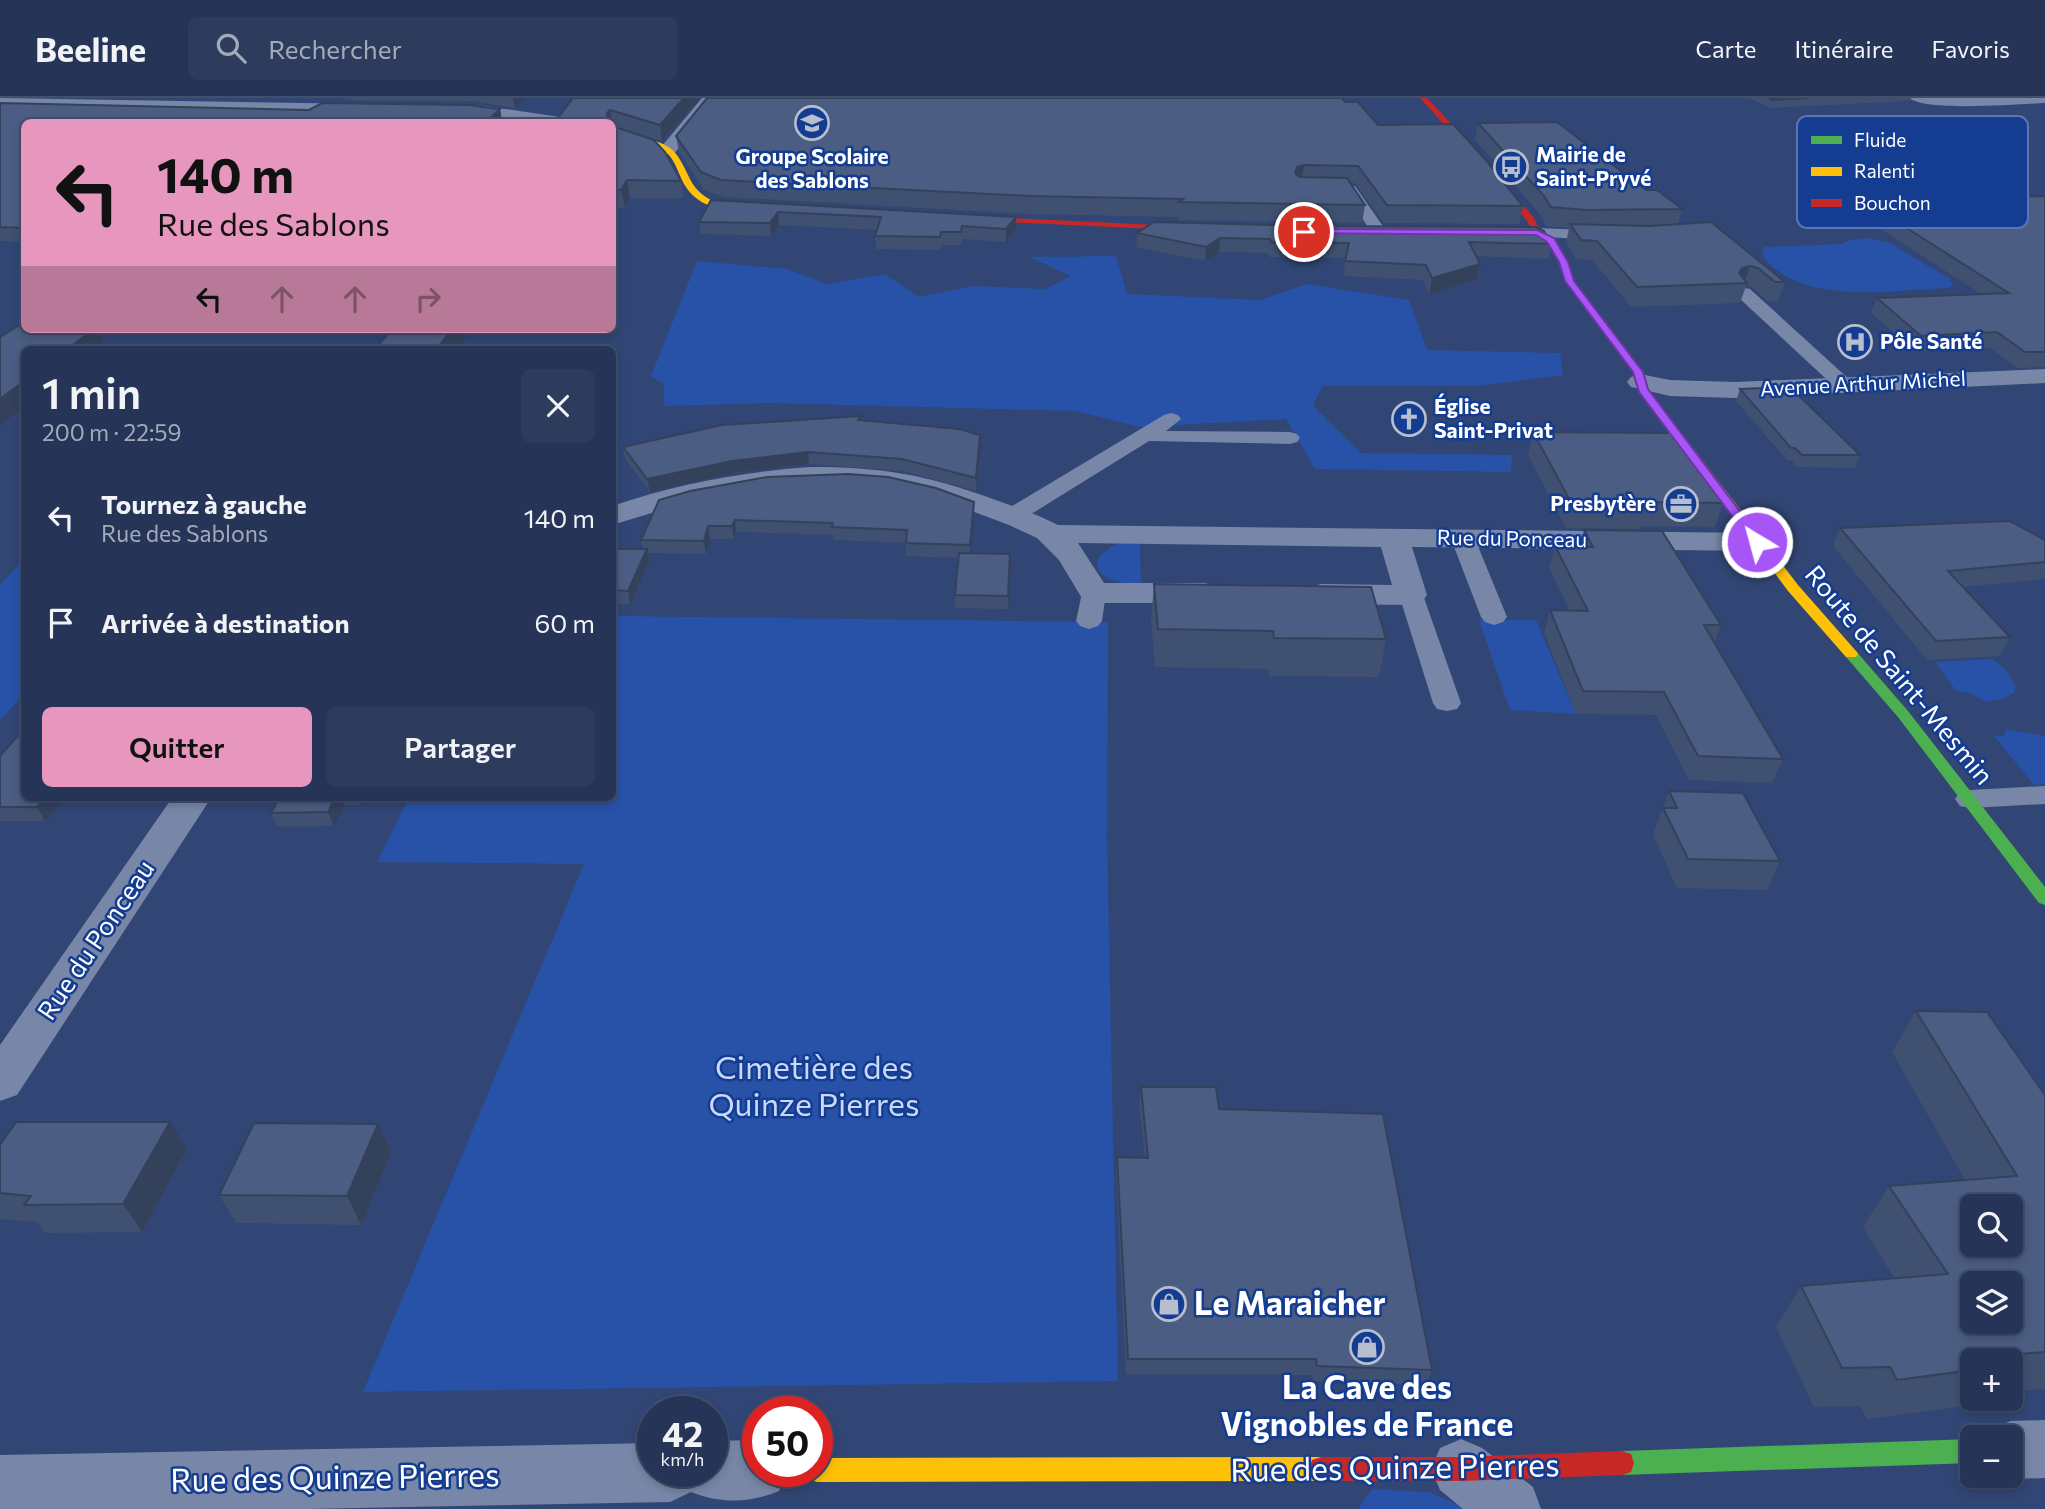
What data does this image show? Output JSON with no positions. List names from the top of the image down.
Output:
{
  "streets": {
    "main road": ["Route de Saint-Mesmin", "Rue des Quinze Pierres"],
    "street": ["Avenue Arthur Michel", "Rue du Ponceau"]
  },
  "crossings": [
    ["Avenue Arthur Michel", "Route de Saint-Mesmin"],
    ["Rue du Ponceau", "Route de Saint-Mesmin"]
  ],
  "parks": ["Cimetière des Quinze Pierres"],
  "places": {
    "school or university": ["Groupe Scolaire des Sablons"],
    "bus stop": ["Mairie de Saint-Pryvé"],
    "hospital": ["Pôle Santé"],
    "church": ["Église Saint-Privat"],
    "office": ["Presbytère"],
    "shop": ["Le Maraicher", "La Cave des Vignobles de France"]
  },
  "legend": ["Fluide", "Ralenti", "Bouchon"],
  "page": {
    "header": "Beeline",
    "search": "Rechercher",
    "nav": ["Carte", "Itinéraire", "Favoris"],
    "turn": ["140 m", "Rue des Sablons"],
    "heading": ["1 min", "200 m · 22:59"],
    "list": [
      {
        "name": "Tournez à gauche",
        "note": "Rue des Sablons",
        "value": "140 m"
      },
      {
        "name": "Arrivée à destination",
        "value": "60 m"
      }
    ],
    "buttons": ["Quitter", "Partager"],
    "map_buttons": ["+", "−"],
    "speed": "42 km/h",
    "limit": "50"
  }
}
